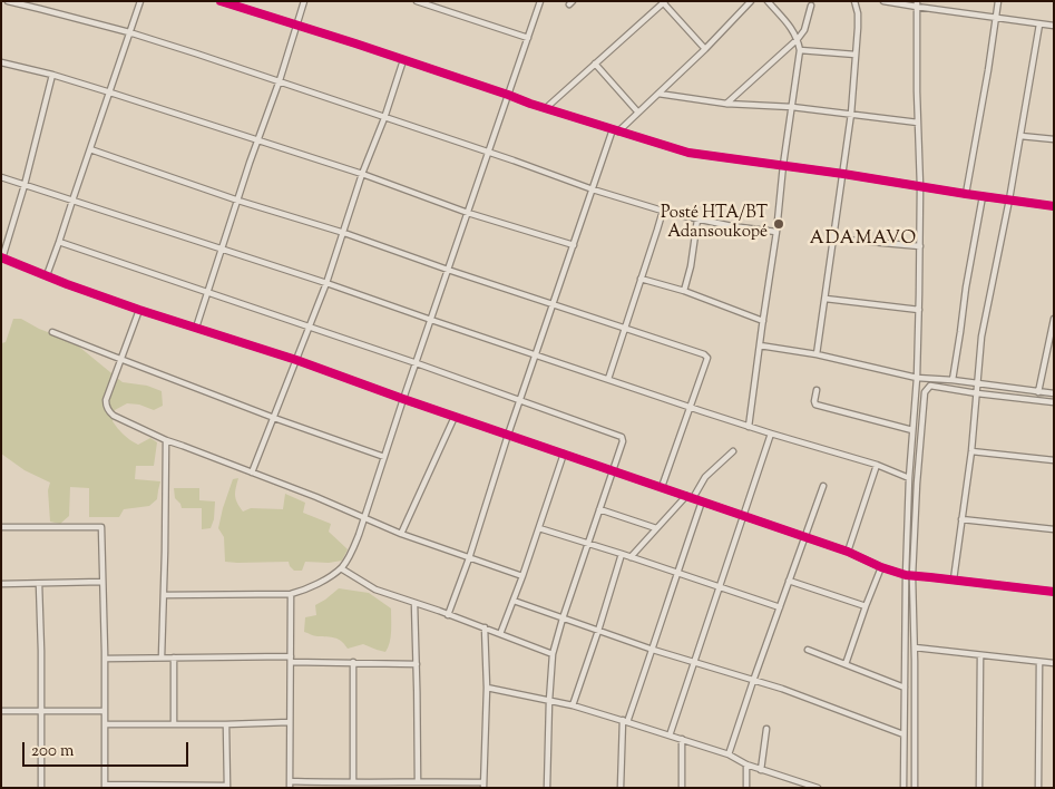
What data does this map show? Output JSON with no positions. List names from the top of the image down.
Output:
{
  "districts": ["ADAMAVO"],
  "places": ["Posté HTA/BT Adansoukopé"],
  "scale_bar": "200 m"
}
